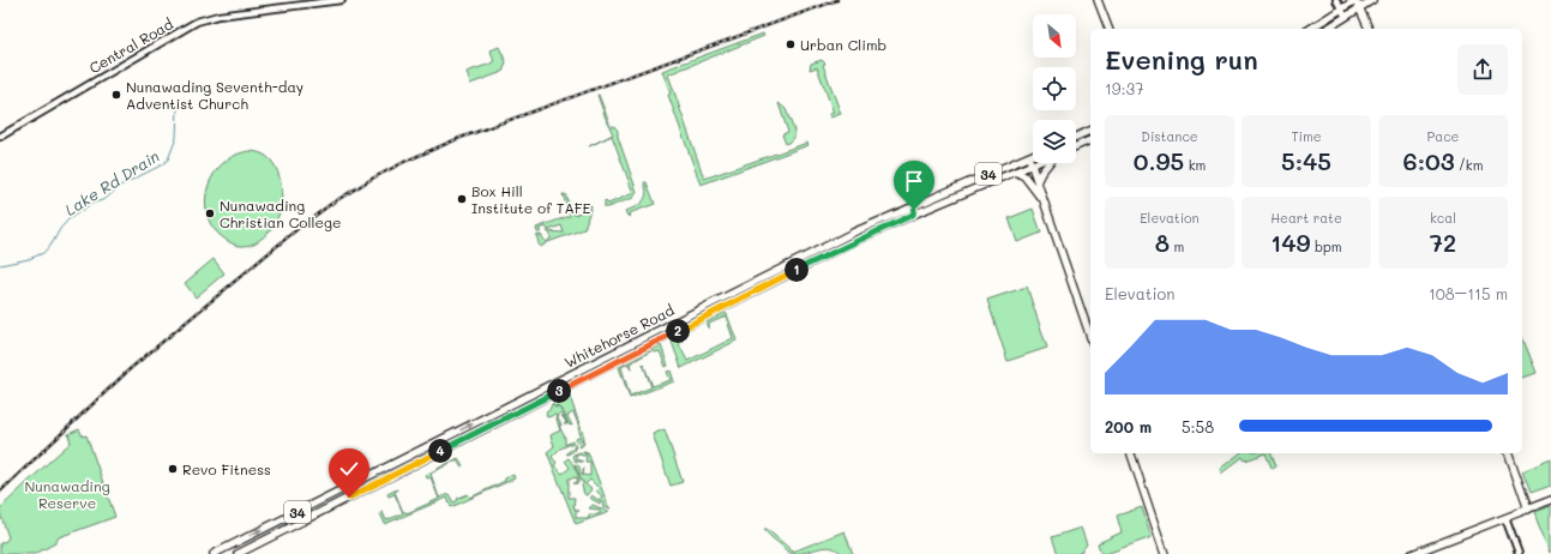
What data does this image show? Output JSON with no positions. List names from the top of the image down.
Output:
{
  "streets": {
    "main road": ["34", "Whitehorse Road"],
    "street": ["Central Road"]
  },
  "water": ["Lake Rd Drain"],
  "parks": ["Nunawading Reserve"],
  "places": [
    "Urban Climb",
    "Nunawading Seventh-day Adventist Church",
    "Box Hill Institute of TAFE",
    "Nunawading Christian College",
    "Revo Fitness"
  ],
  "north": "bottom right",
  "page": {
    "heading": ["Evening run", "19:37"],
    "stats": [
      ["Distance", "0.95 km"],
      ["Time", "5:45"],
      ["Pace", "6:03 /km"],
      ["Elevation", "8 m"],
      ["Heart rate", "149 bpm"],
      ["kcal", "72"]
    ],
    "pins": [
      "1",
      "2",
      "3",
      "4"
    ],
    "chart": ["Elevation", "108–115 m"],
    "list": [
      {
        "name": "200 m",
        "note": "5:58"
      }
    ]
  }
}
